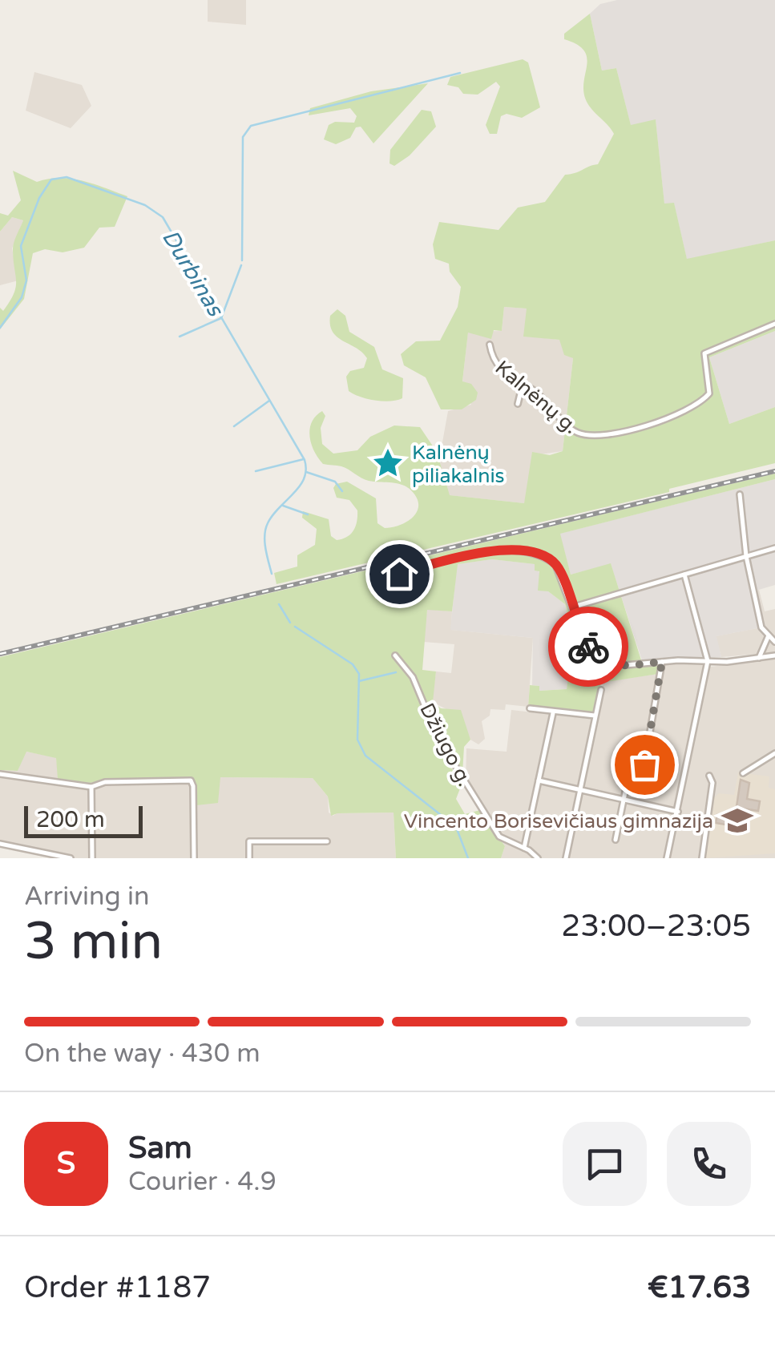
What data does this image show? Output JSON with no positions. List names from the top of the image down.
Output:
{
  "streets": {
    "street": ["Kalnėnų g.", "Džiugo g."]
  },
  "water": ["Durbinas"],
  "places": {
    "place": ["Kalnėnų piliakalnis"],
    "school or university": ["Vincento Borisevičiaus gimnazija"]
  },
  "scale_bar": "200 m",
  "page": {
    "scale": "200 m",
    "heading": ["3 min", "Arriving in", "23:00–23:05"],
    "panel": [
      "Sam",
      "Courier · 4.9",
      "Order #1187",
      "€17.63"
    ],
    "bar": "On the way · 430 m",
    "round": "S"
  }
}
